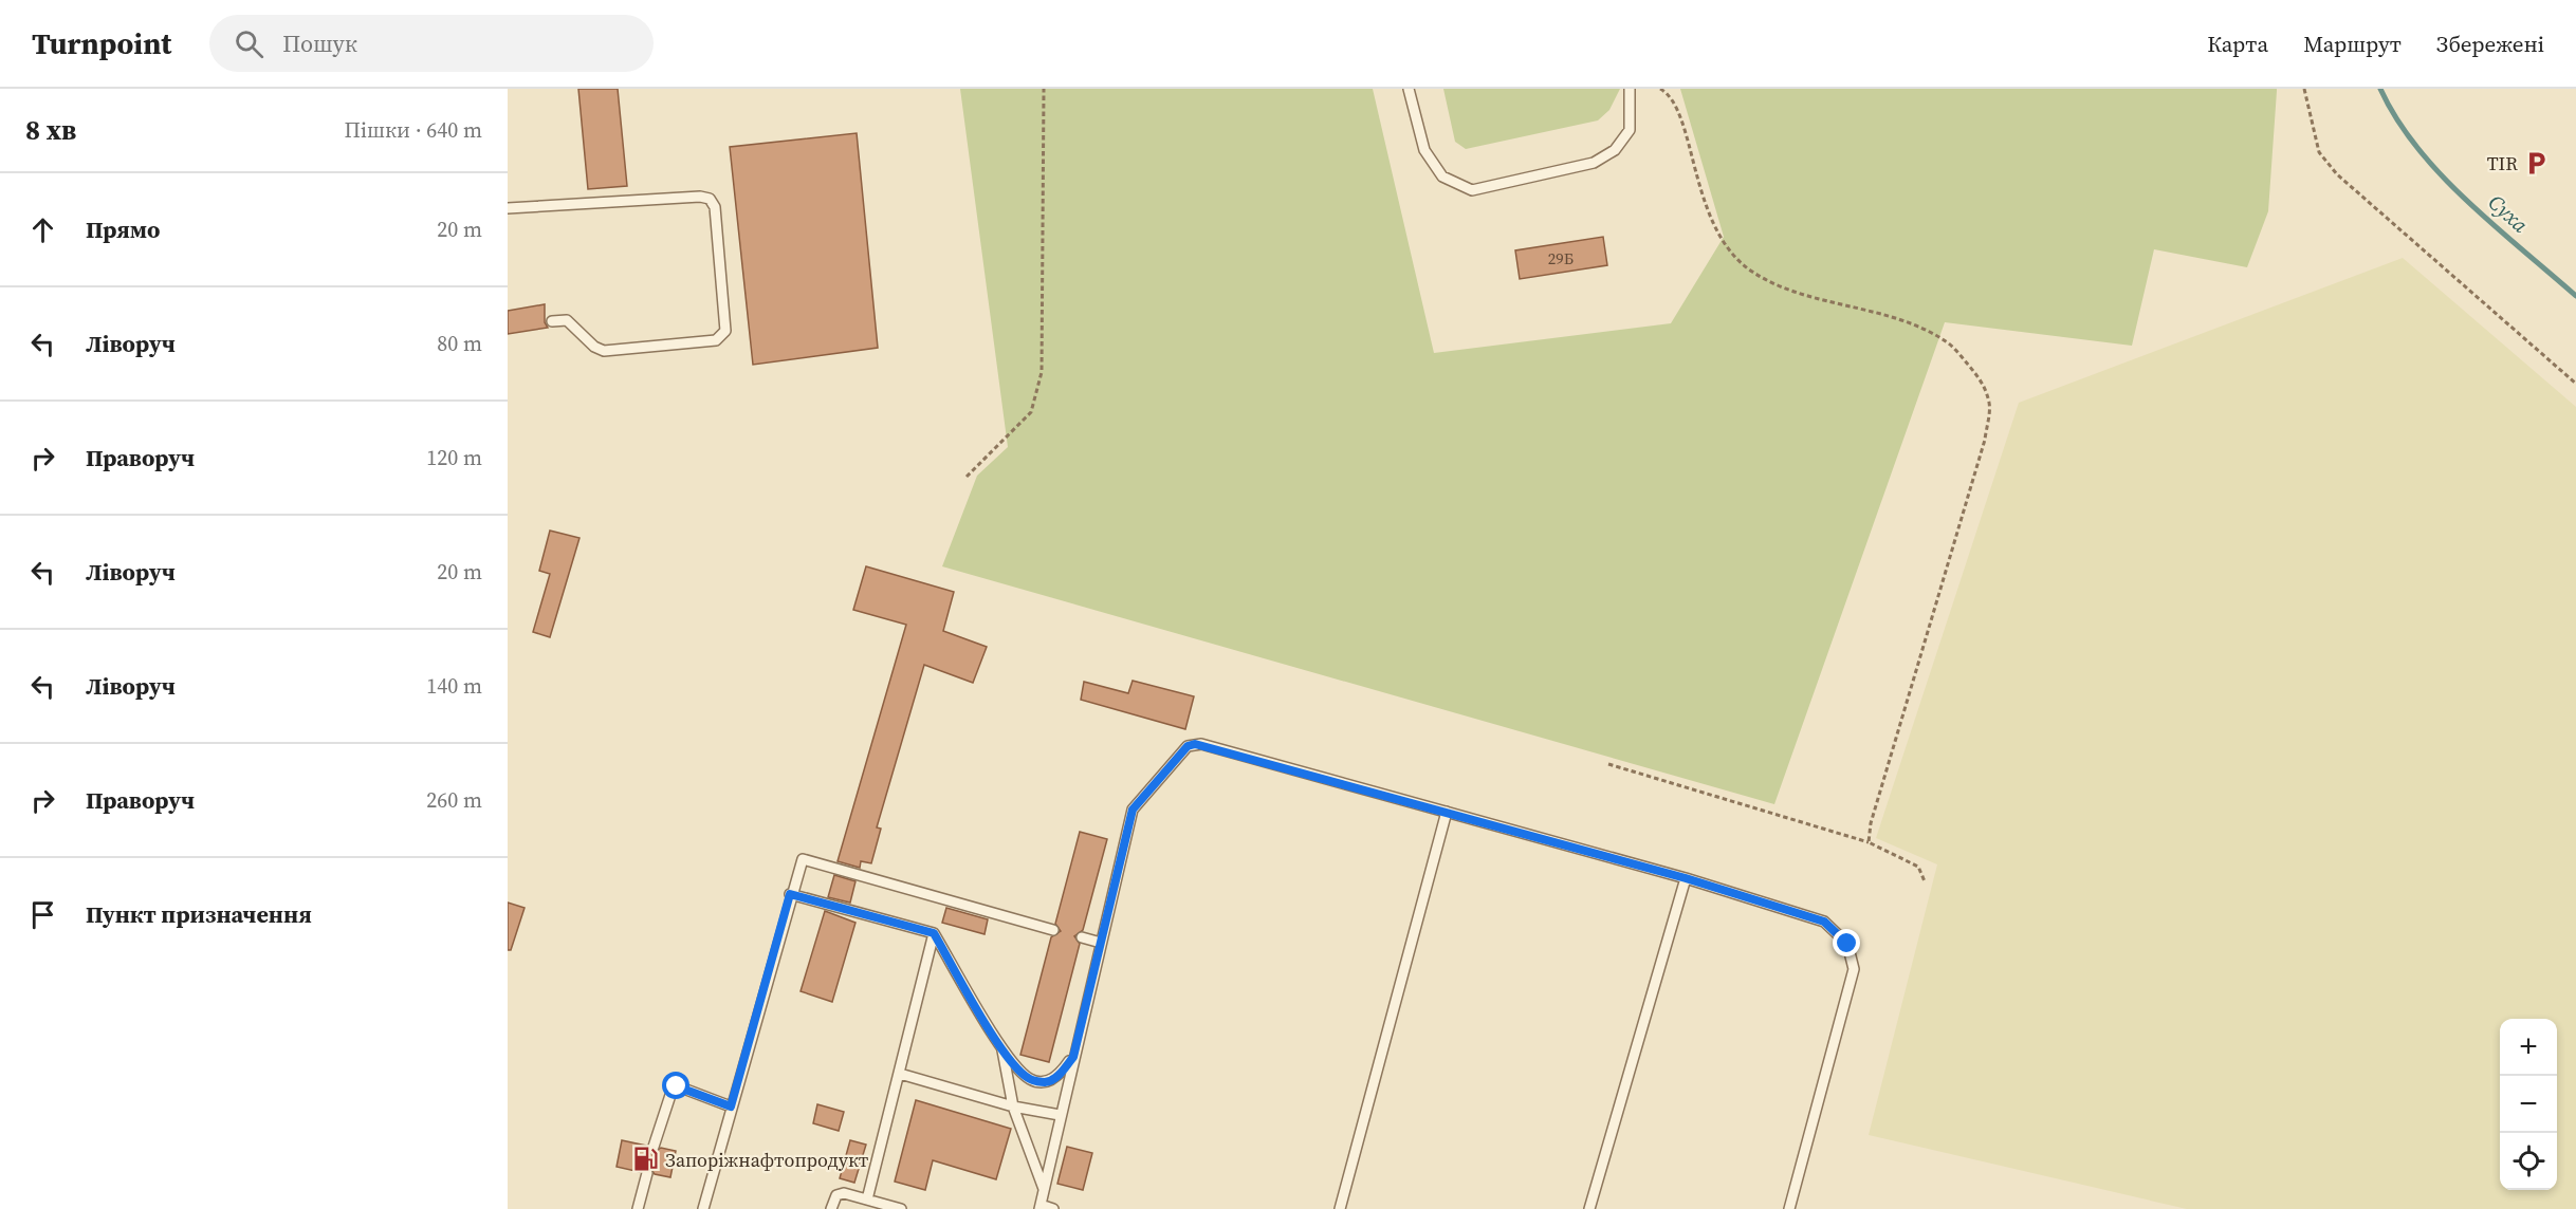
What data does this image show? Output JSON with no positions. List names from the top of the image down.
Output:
{
  "water": ["Суха"],
  "places": {
    "parking": ["TIR"],
    "fuel station": ["Запоріжнафтопродукт"]
  },
  "house_numbers": ["29Б"],
  "page": {
    "header": "Turnpoint",
    "search": "Пошук",
    "nav": ["Карта", "Маршрут", "Збережені"],
    "heading": ["8 хв", "Пішки · 640 m"],
    "list": [
      ["Прямо", "20 m"],
      ["Ліворуч", "80 m"],
      ["Праворуч", "120 m"],
      ["Ліворуч", "20 m"],
      ["Ліворуч", "140 m"],
      ["Праворуч", "260 m"],
      "Пункт призначення"
    ],
    "map_buttons": ["+", "−"]
  }
}
